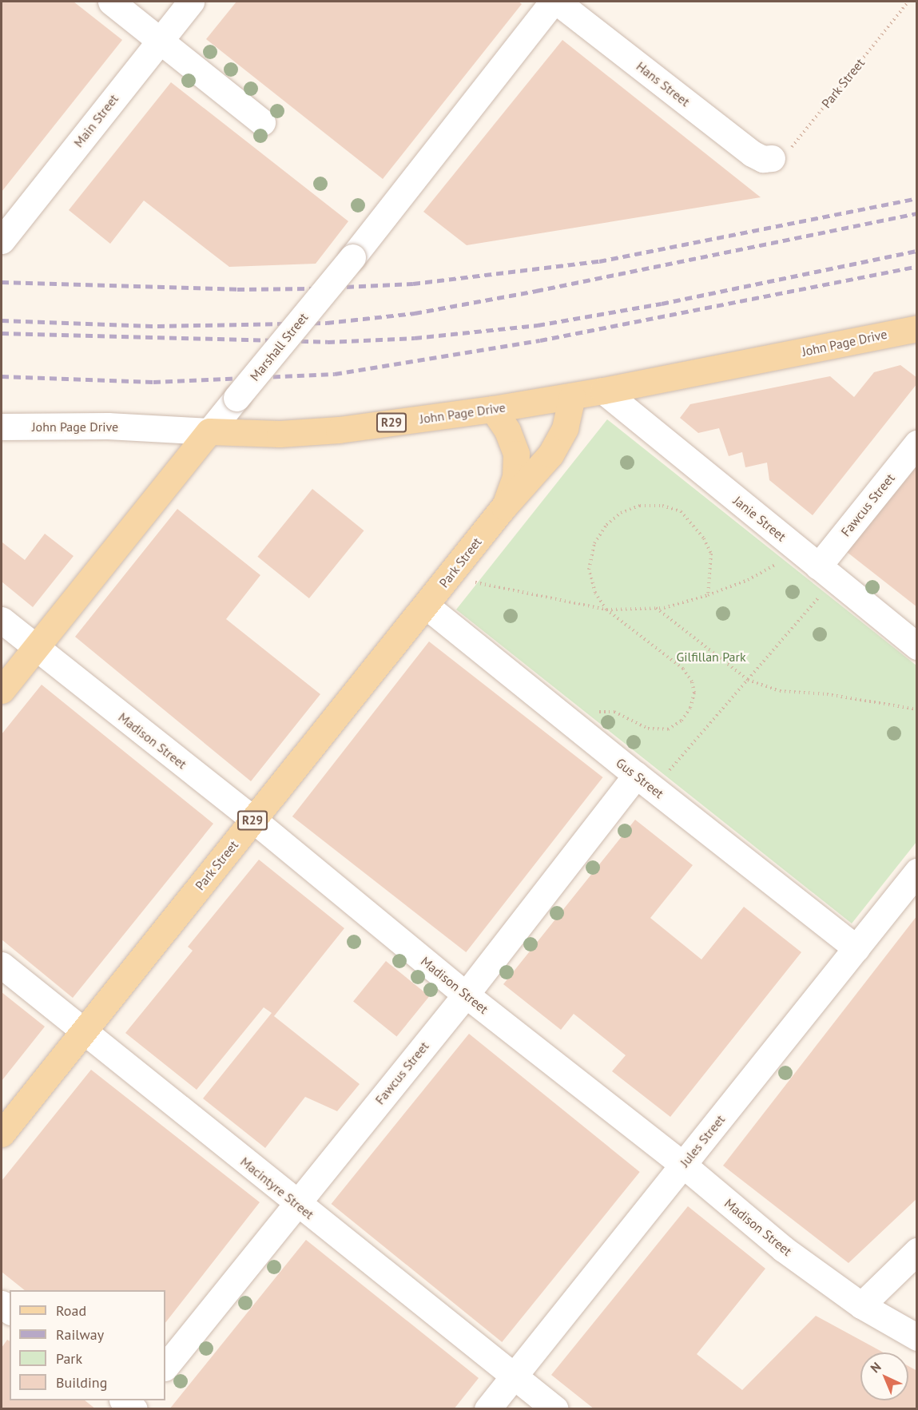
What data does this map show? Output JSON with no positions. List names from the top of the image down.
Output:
{
  "streets": {
    "main road": [
      "Park Street",
      "John Page Drive",
      "Marshall Street",
      "R29"
    ],
    "street": [
      "Hans Street",
      "Main Street",
      "Fawcus Street",
      "Janie Street",
      "Madison Street",
      "Gus Street",
      "Jules Street",
      "Macintyre Street"
    ]
  },
  "crossings": [
    ["Park Street", "Hans Street"],
    ["Park Street", "John Page Drive"],
    ["Park Street", "Madison Street"],
    ["Park Street", "Gus Street"],
    ["Park Street", "Macintyre Street"],
    ["John Page Drive", "Marshall Street"],
    ["John Page Drive", "Janie Street"],
    ["Marshall Street", "Madison Street"],
    ["Fawcus Street", "Janie Street"],
    ["Fawcus Street", "Madison Street"],
    ["Fawcus Street", "Gus Street"],
    ["Fawcus Street", "Macintyre Street"],
    ["Madison Street", "Jules Street"],
    ["Gus Street", "Jules Street"],
    ["Jules Street", "Macintyre Street"]
  ],
  "parks": ["Gilfillan Park"],
  "legend": [
    "Road",
    "Railway",
    "Park",
    "Building"
  ],
  "north": "top left"
}
